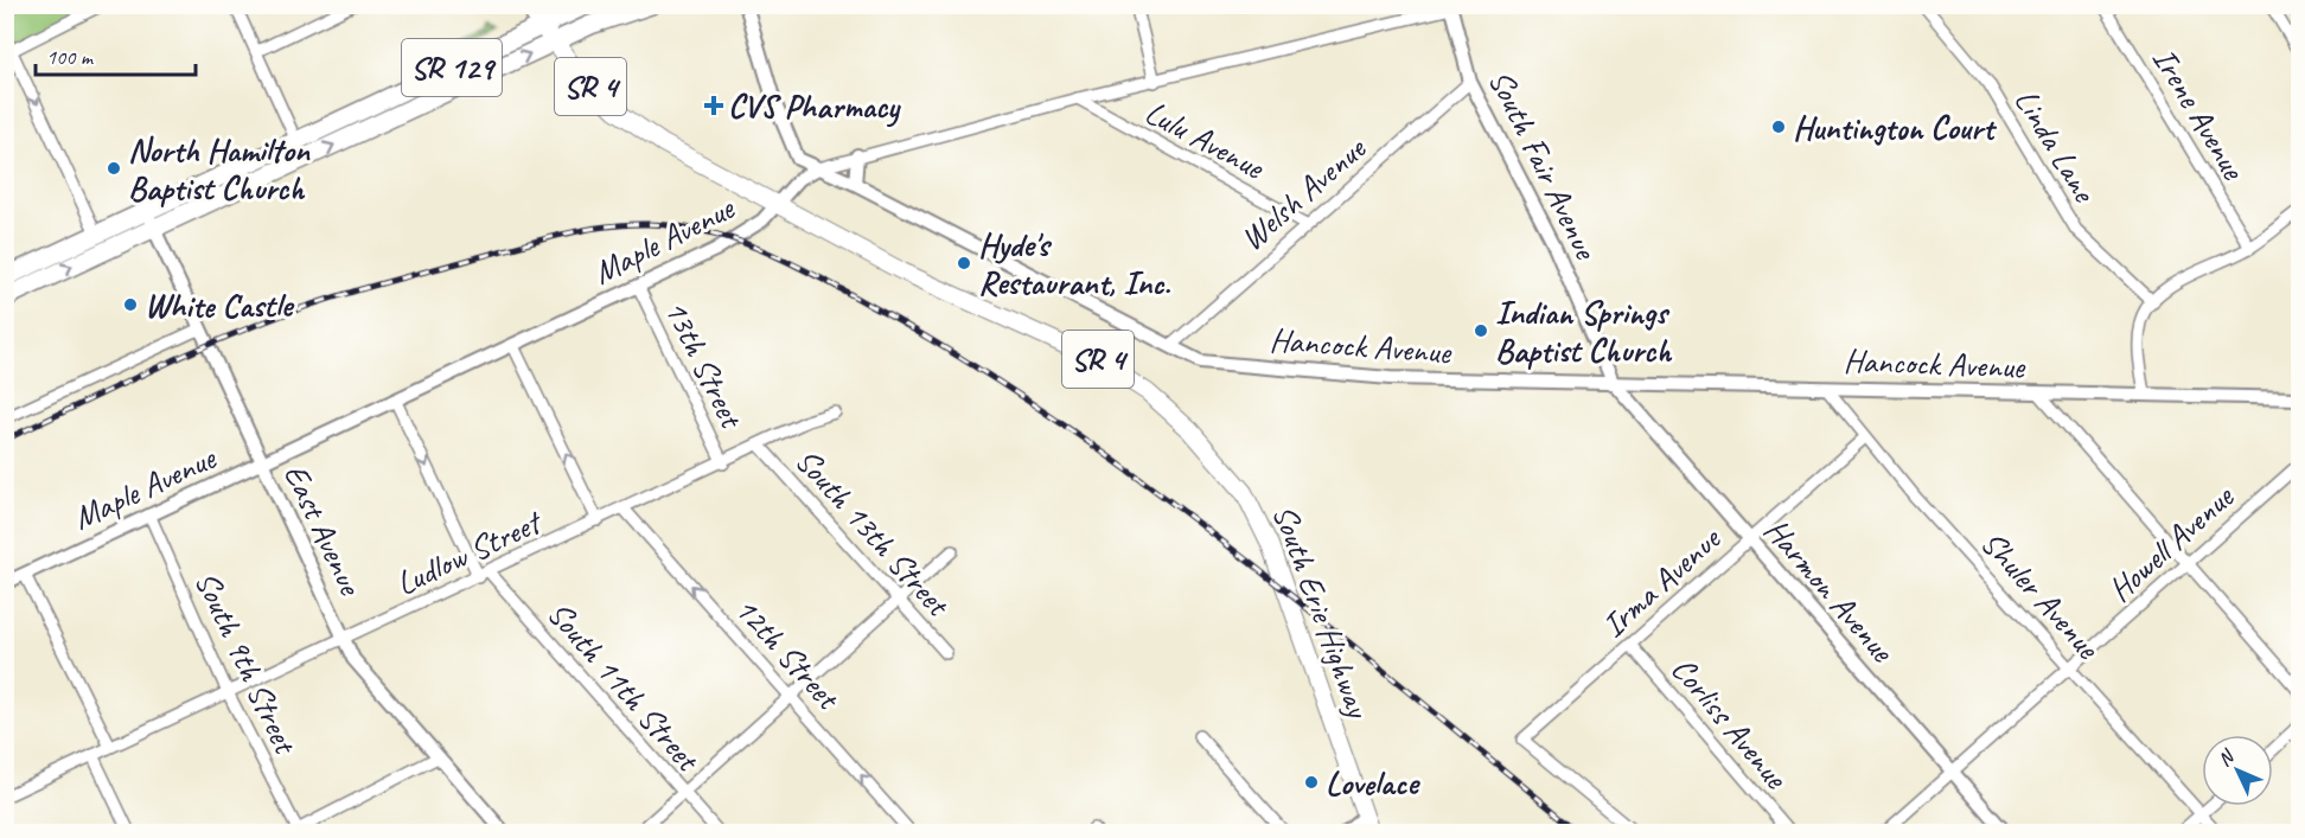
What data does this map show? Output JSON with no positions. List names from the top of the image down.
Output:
{
  "streets": {
    "highway": ["SR 129", "SR 4", "South Erie Highway"],
    "street": [
      "Irene Avenue",
      "Lulu Avenue",
      "Linda Lane",
      "South Fair Avenue",
      "Welsh Avenue",
      "Maple Avenue",
      "Hancock Avenue",
      "13th Street",
      "East Avenue",
      "South 13th Street",
      "Howell Avenue",
      "Ludlow Street",
      "Irma Avenue",
      "Harmon Avenue",
      "Shuler Avenue",
      "12th Street",
      "South 9th Street",
      "South 11th Street",
      "Corliss Avenue"
    ]
  },
  "crossings": [
    ["SR 129", "SR 4"],
    ["SR 129", "East Avenue"],
    ["SR 129", "South Erie Highway"],
    ["SR 4", "South Erie Highway"],
    ["Lulu Avenue", "Welsh Avenue"],
    ["Lulu Avenue", "Maple Avenue"],
    ["South Fair Avenue", "Welsh Avenue"],
    ["South Fair Avenue", "Maple Avenue"],
    ["South Fair Avenue", "Hancock Avenue"],
    ["South Fair Avenue", "Harmon Avenue"],
    ["Welsh Avenue", "Hancock Avenue"],
    ["Maple Avenue", "Hancock Avenue"],
    ["Maple Avenue", "13th Street"],
    ["Maple Avenue", "East Avenue"],
    ["Maple Avenue", "South Erie Highway"],
    ["Maple Avenue", "South 9th Street"],
    ["Maple Avenue", "South 11th Street"],
    ["Hancock Avenue", "Harmon Avenue"],
    ["Hancock Avenue", "Shuler Avenue"],
    ["13th Street", "Ludlow Street"],
    ["East Avenue", "Ludlow Street"],
    ["South 13th Street", "Ludlow Street"],
    ["Howell Avenue", "Harmon Avenue"],
    ["Howell Avenue", "Shuler Avenue"],
    ["Ludlow Street", "12th Street"],
    ["Ludlow Street", "South 9th Street"],
    ["Ludlow Street", "South 11th Street"],
    ["Irma Avenue", "Harmon Avenue"],
    ["Irma Avenue", "Shuler Avenue"],
    ["Irma Avenue", "Corliss Avenue"]
  ],
  "one_way": ["12th Street", "South 11th Street"],
  "places": {
    "health": ["CVS Pharmacy"],
    "other": [
      "Huntington Court",
      "North Hamilton Baptist Church",
      "Hyde's Restaurant, Inc.",
      "White Castle",
      "Indian Springs Baptist Church",
      "Lovelace"
    ]
  },
  "scale_bar": "100 m",
  "north": "top left"
}
